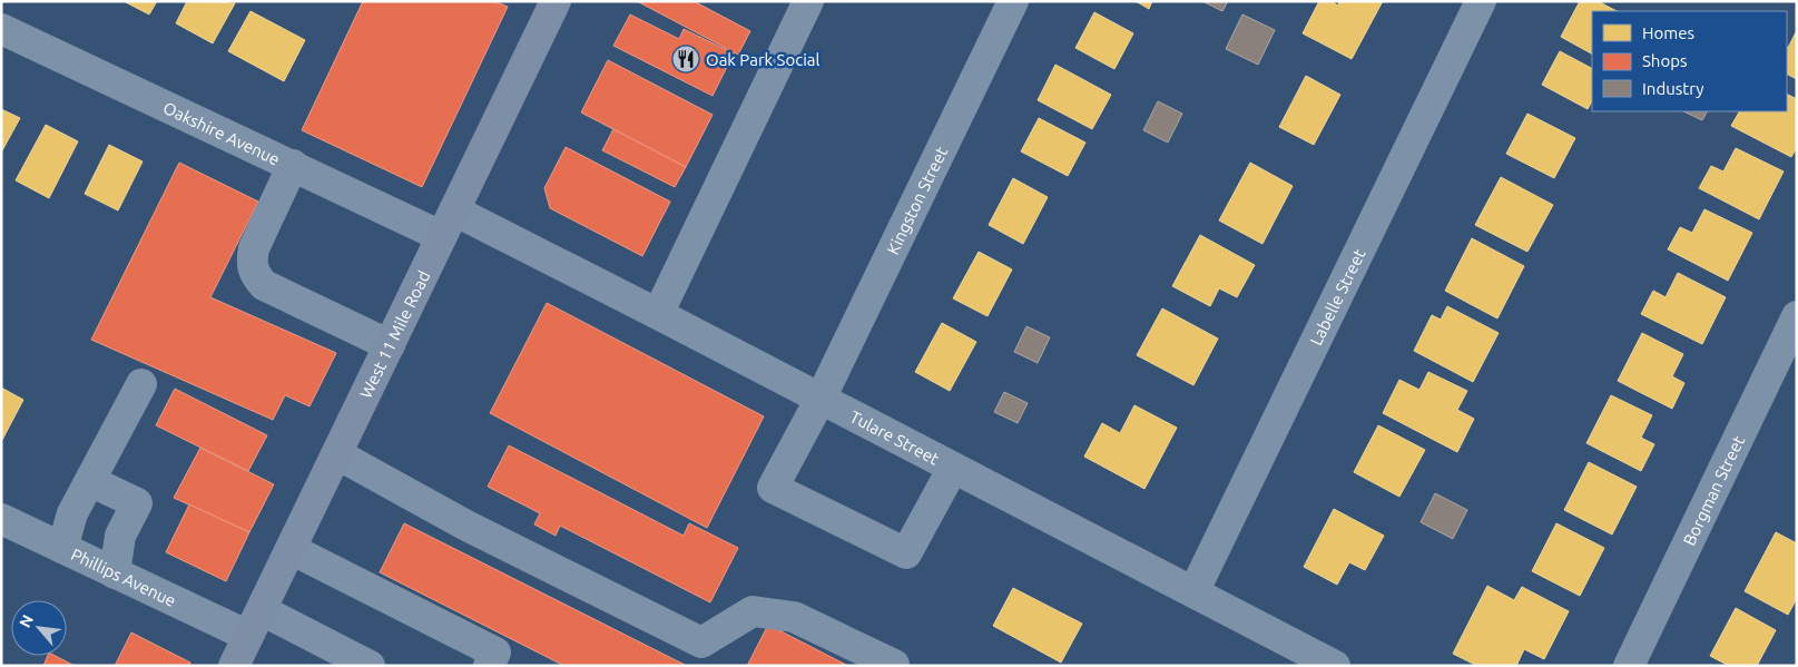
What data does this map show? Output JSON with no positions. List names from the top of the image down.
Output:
{
  "streets": {
    "main road": ["West 11 Mile Road"],
    "street": [
      "Oakshire Avenue",
      "Kingston Street",
      "Labelle Street",
      "Tulare Street",
      "Borgman Street",
      "Phillips Avenue"
    ]
  },
  "crossings": [
    ["Oakshire Avenue", "West 11 Mile Road"],
    ["Oakshire Avenue", "Tulare Street"],
    ["Kingston Street", "Tulare Street"],
    ["Labelle Street", "Tulare Street"],
    ["West 11 Mile Road", "Tulare Street"],
    ["West 11 Mile Road", "Phillips Avenue"]
  ],
  "places": {
    "restaurant": ["Oak Park Social"]
  },
  "legend": ["Homes", "Shops", "Industry"],
  "north": "top left"
}
